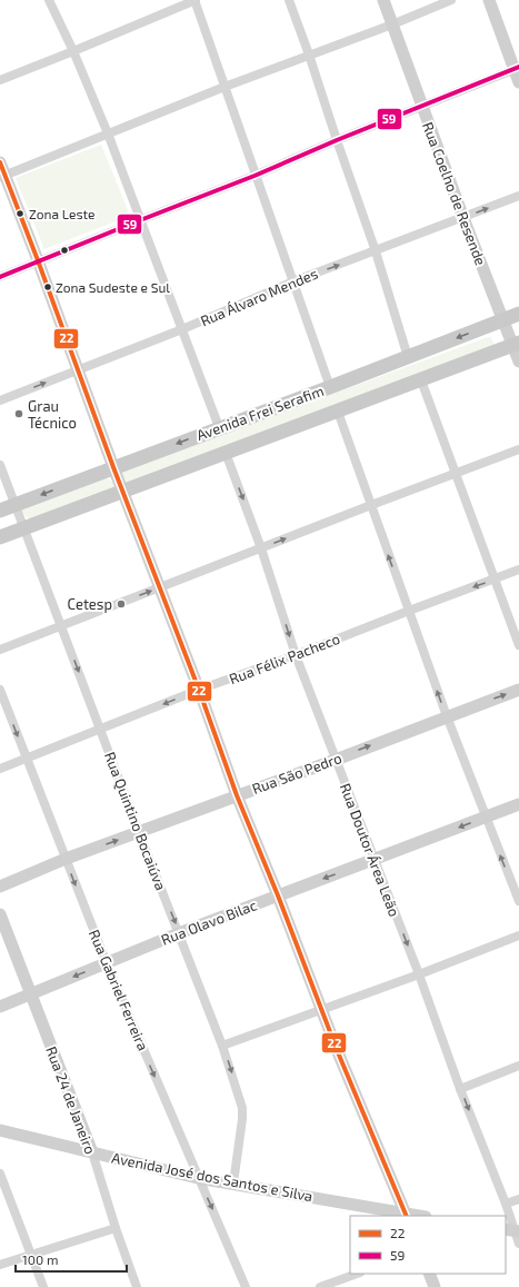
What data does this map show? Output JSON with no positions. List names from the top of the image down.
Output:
{
  "streets": {
    "main road": ["Avenida Frei Serafim"],
    "street": [
      "Rua Coelho de Resende",
      "Rua Álvaro Mendes",
      "Rua Félix Pacheco",
      "Rua São Pedro",
      "Rua Quintino Bocaiúva",
      "Rua Doutor Área Leão",
      "Rua Olavo Bilac",
      "Rua Gabriel Ferreira",
      "Rua 24 de Janeiro",
      "Avenida José dos Santos e Silva"
    ]
  },
  "crossings": [
    ["Rua Coelho de Resende", "Rua Álvaro Mendes"],
    ["Rua Coelho de Resende", "Avenida Frei Serafim"],
    ["Avenida Frei Serafim", "Rua Quintino Bocaiúva"],
    ["Avenida Frei Serafim", "Rua Doutor Área Leão"],
    ["Rua Félix Pacheco", "Rua Quintino Bocaiúva"],
    ["Rua Félix Pacheco", "Rua Doutor Área Leão"],
    ["Rua Félix Pacheco", "Rua Gabriel Ferreira"],
    ["Rua São Pedro", "Rua Quintino Bocaiúva"],
    ["Rua São Pedro", "Rua Doutor Área Leão"],
    ["Rua São Pedro", "Rua Gabriel Ferreira"],
    ["Rua Quintino Bocaiúva", "Rua Olavo Bilac"],
    ["Rua Quintino Bocaiúva", "Avenida José dos Santos e Silva"],
    ["Rua Doutor Área Leão", "Rua Olavo Bilac"],
    ["Rua Olavo Bilac", "Rua Gabriel Ferreira"],
    ["Rua Olavo Bilac", "Rua 24 de Janeiro"],
    ["Rua Gabriel Ferreira", "Avenida José dos Santos e Silva"],
    ["Rua 24 de Janeiro", "Avenida José dos Santos e Silva"]
  ],
  "one_way": [
    "Rua Álvaro Mendes",
    "Rua Félix Pacheco",
    "Rua São Pedro",
    "Rua Quintino Bocaiúva",
    "Rua Doutor Área Leão",
    "Rua Olavo Bilac",
    "Rua Gabriel Ferreira"
  ],
  "places": [
    "Zona Leste",
    "Zona Sudeste e Sul",
    "Grau Técnico",
    "Cetesp"
  ],
  "lines": ["transit line 59", "transit line 22"],
  "legend": ["22", "59"],
  "scale_bar": "100 m"
}
